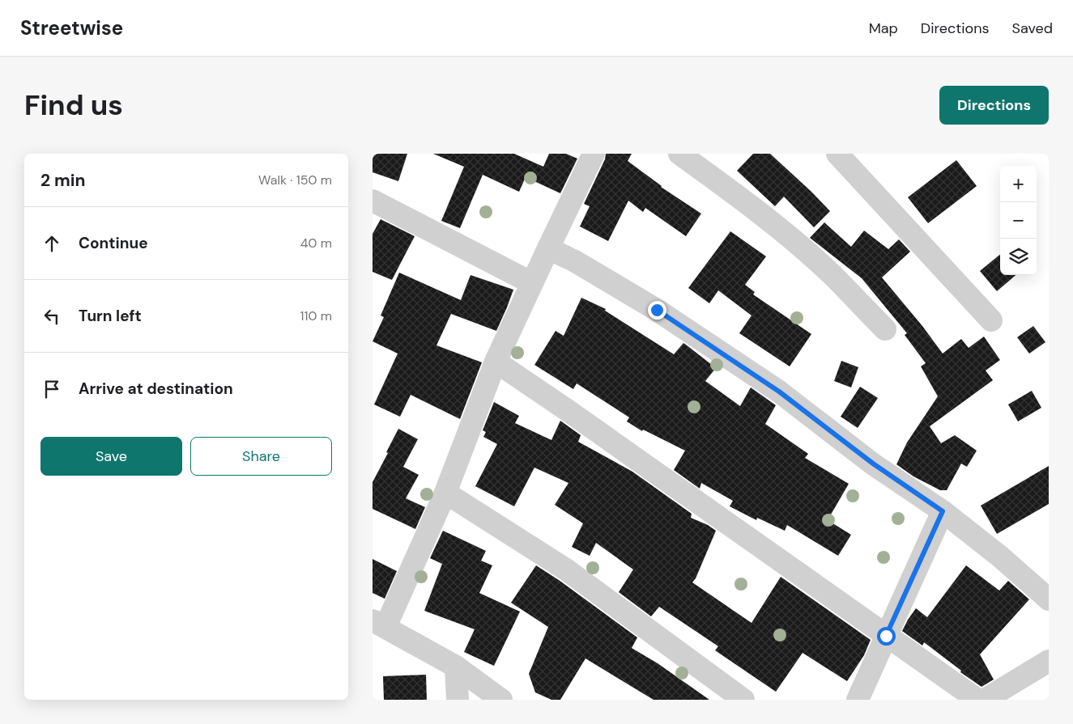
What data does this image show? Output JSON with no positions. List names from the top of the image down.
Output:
{
  "page": {
    "header": "Streetwise",
    "nav": ["Map", "Directions", "Saved"],
    "buttons": [
      "Directions",
      ["Save", "Share"]
    ],
    "title": "Find us",
    "heading": ["2 min", "Walk · 150 m"],
    "map_buttons": ["+", "−"],
    "list": [
      ["Continue", "40 m"],
      ["Turn left", "110 m"],
      "Arrive at destination"
    ]
  }
}
